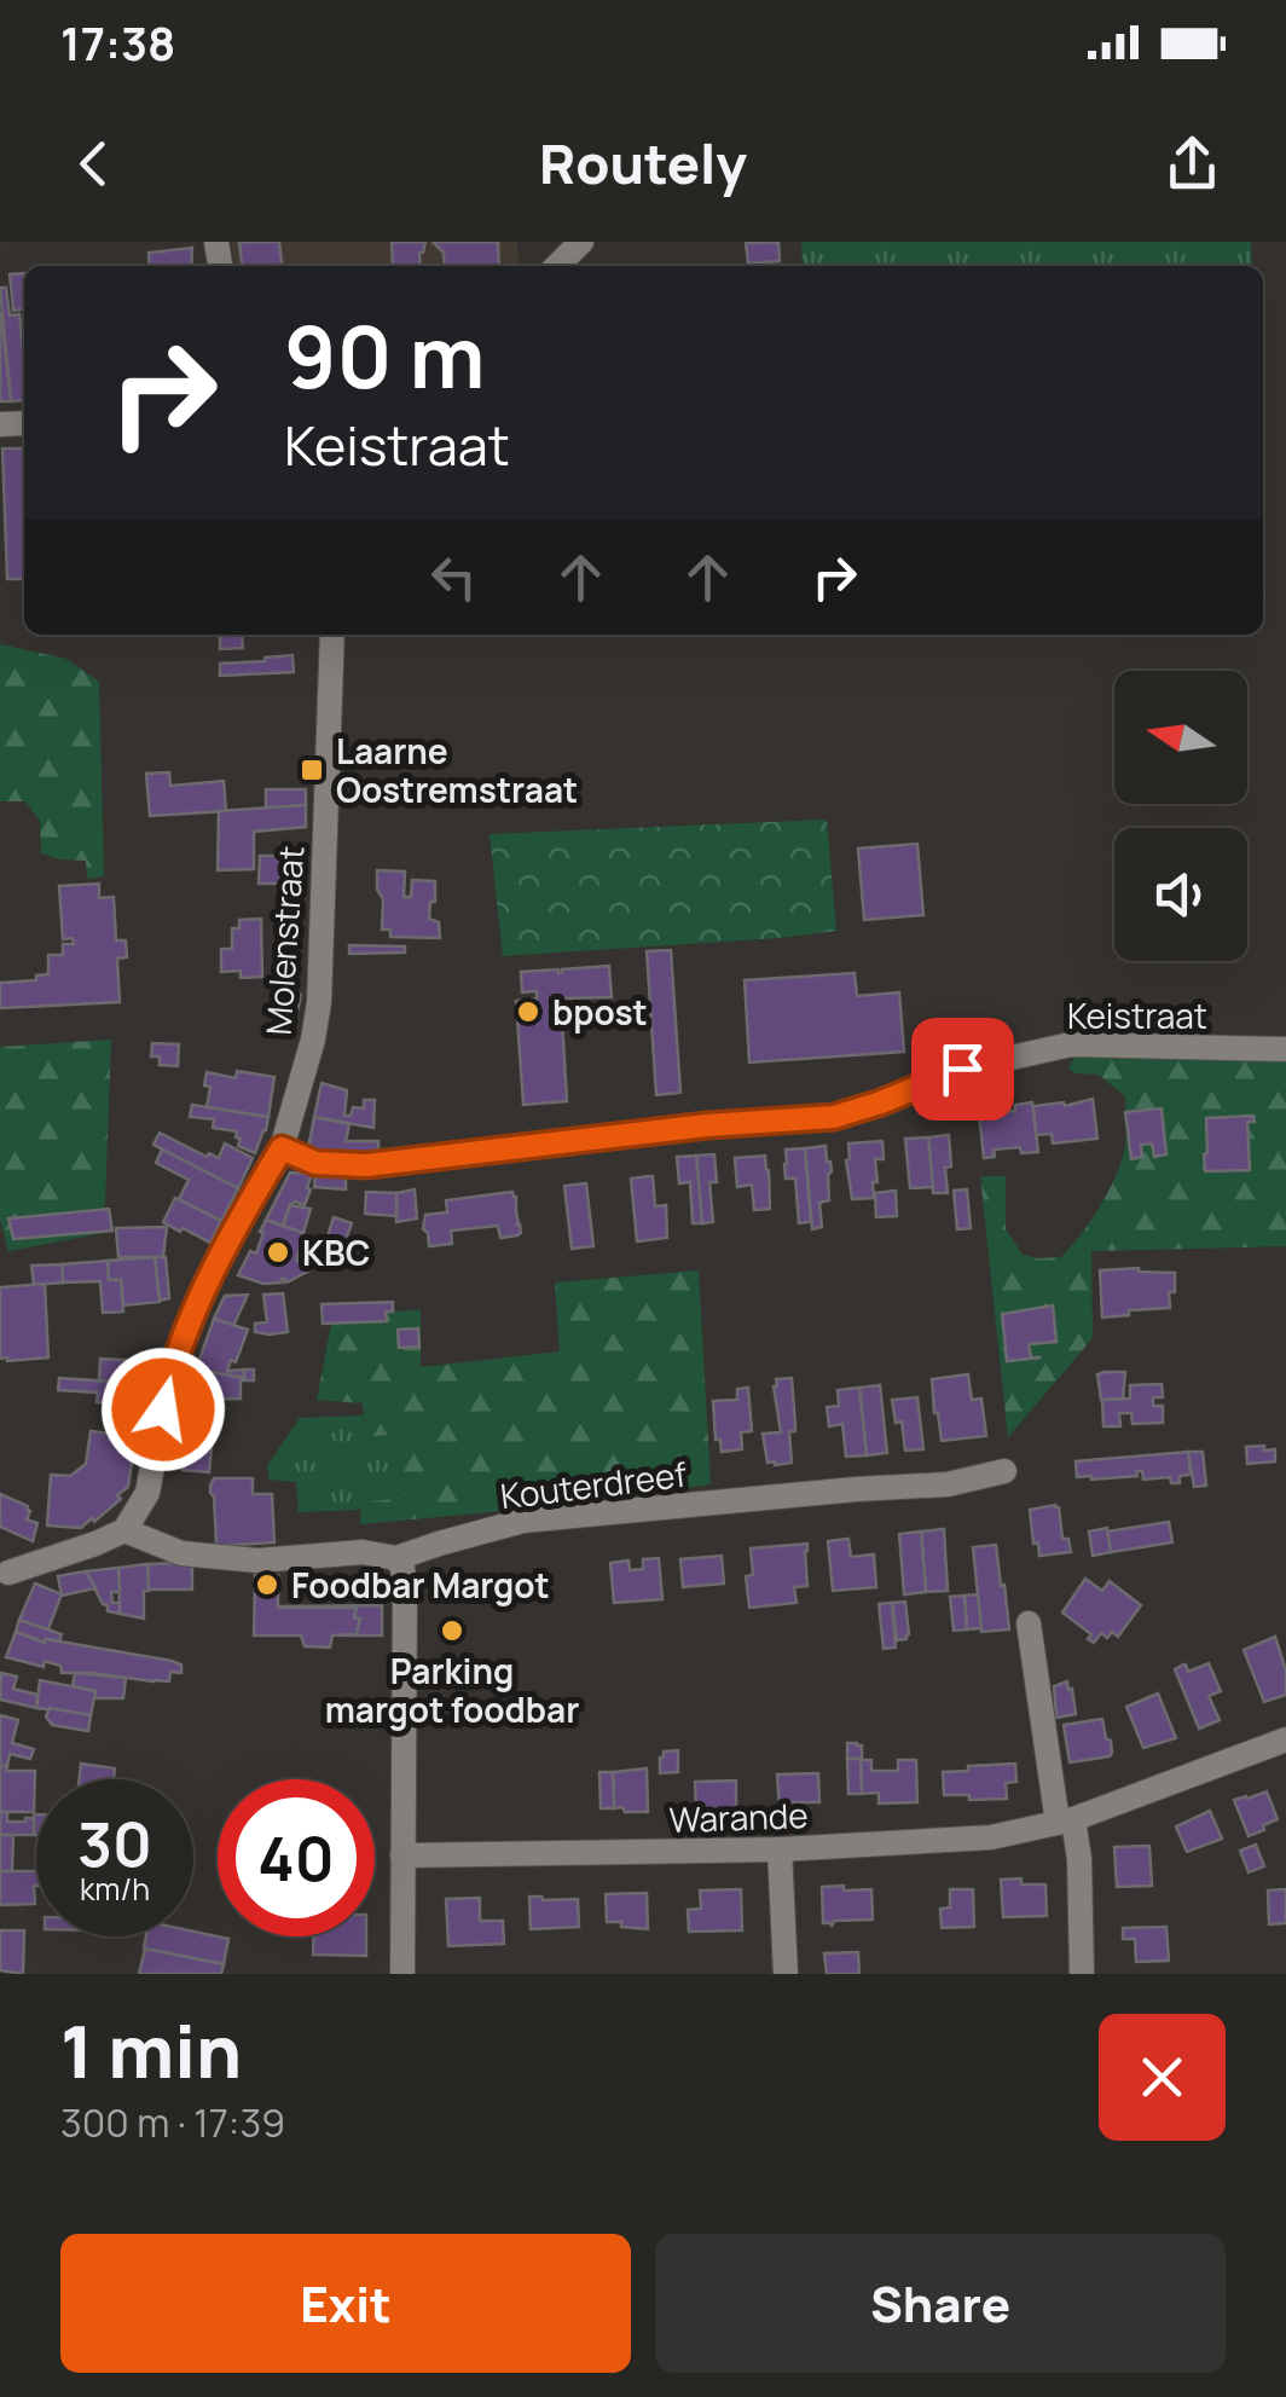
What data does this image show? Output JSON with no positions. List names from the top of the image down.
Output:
{
  "streets": {
    "street": [
      "Molenstraat",
      "Keistraat",
      "Kouterdreef",
      "Warande"
    ]
  },
  "crossings": [
    ["Molenstraat", "Keistraat"],
    ["Molenstraat", "Kouterdreef"]
  ],
  "places": {
    "transit": ["Laarne Oostremstraat"],
    "other": [
      "bpost",
      "KBC",
      "Foodbar Margot",
      "Parking margot foodbar"
    ]
  },
  "north": "left",
  "page": {
    "status": "17:38",
    "header": "Routely",
    "turn": ["90 m", "Keistraat"],
    "speed": "30 km/h",
    "limit": "40",
    "heading": ["1 min", "300 m · 17:39"],
    "buttons": ["Exit", "Share"]
  }
}
